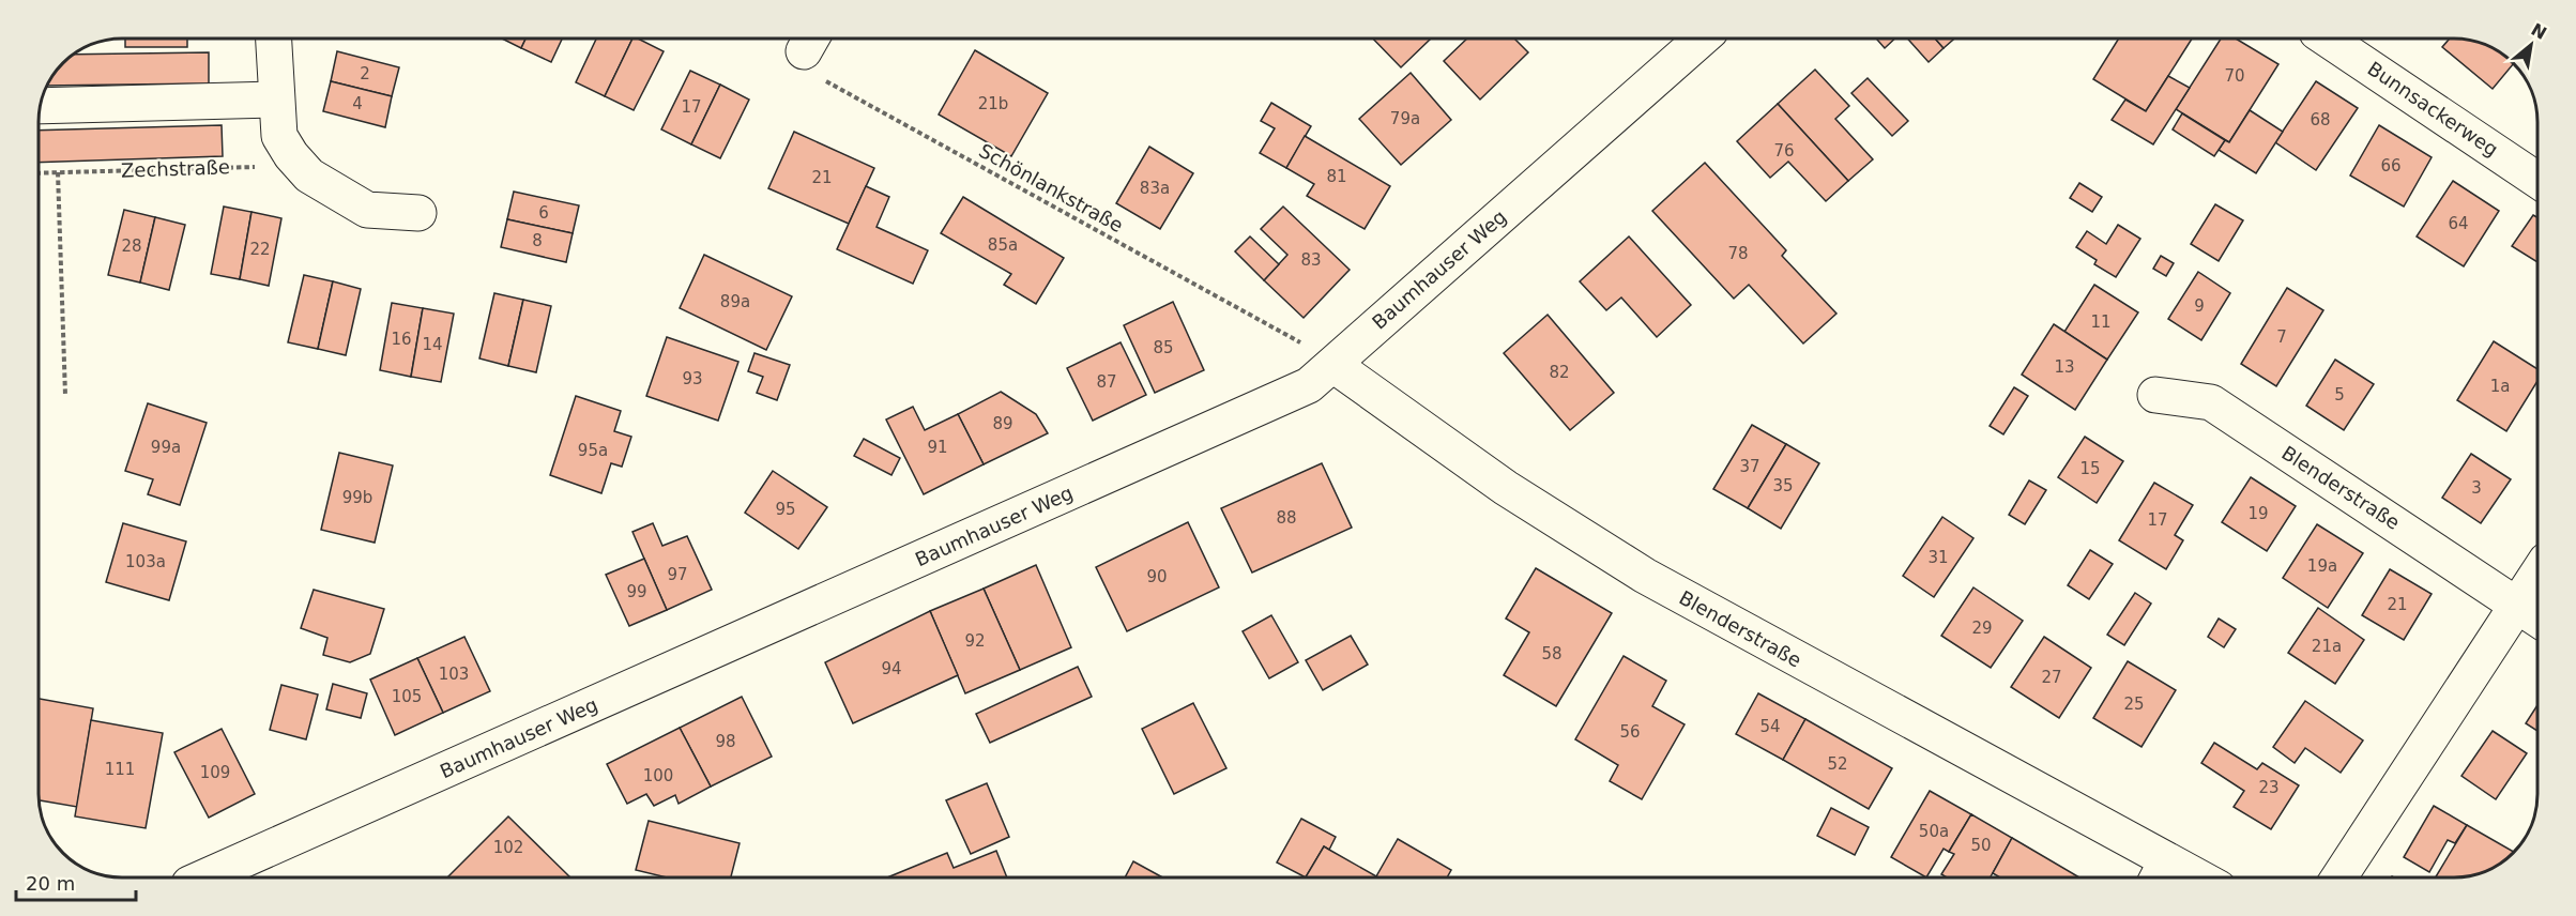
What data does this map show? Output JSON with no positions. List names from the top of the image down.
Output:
{
  "streets": {
    "street": ["Bunnsackerweg", "Baumhauser Weg", "Blenderstraße"],
    "path": ["Zechstraße", "Schönlankstraße"]
  },
  "crossings": [
    ["Schönlankstraße", "Baumhauser Weg"],
    ["Schönlankstraße", "Blenderstraße"],
    ["Baumhauser Weg", "Blenderstraße"]
  ],
  "house_numbers": [
    "2",
    "70",
    "4",
    "21b",
    "17",
    "79a",
    "68",
    "76",
    "66",
    "81",
    "21",
    "83a",
    "6",
    "64",
    "8",
    "85a",
    "28",
    "22",
    "78",
    "83",
    "89a",
    "9",
    "11",
    "7",
    "16",
    "14",
    "85",
    "13",
    "82",
    "93",
    "87",
    "1a",
    "5",
    "89",
    "99a",
    "91",
    "95a",
    "37",
    "15",
    "35",
    "3",
    "99b",
    "95",
    "19",
    "88",
    "17",
    "31",
    "103a",
    "19a",
    "97",
    "90",
    "99",
    "21",
    "29",
    "92",
    "21a",
    "58",
    "94",
    "103",
    "27",
    "105",
    "25",
    "54",
    "56",
    "98",
    "52",
    "111",
    "109",
    "100",
    "23",
    "50a",
    "50",
    "102"
  ],
  "scale_bar": "20 m",
  "north": "top right"
}
